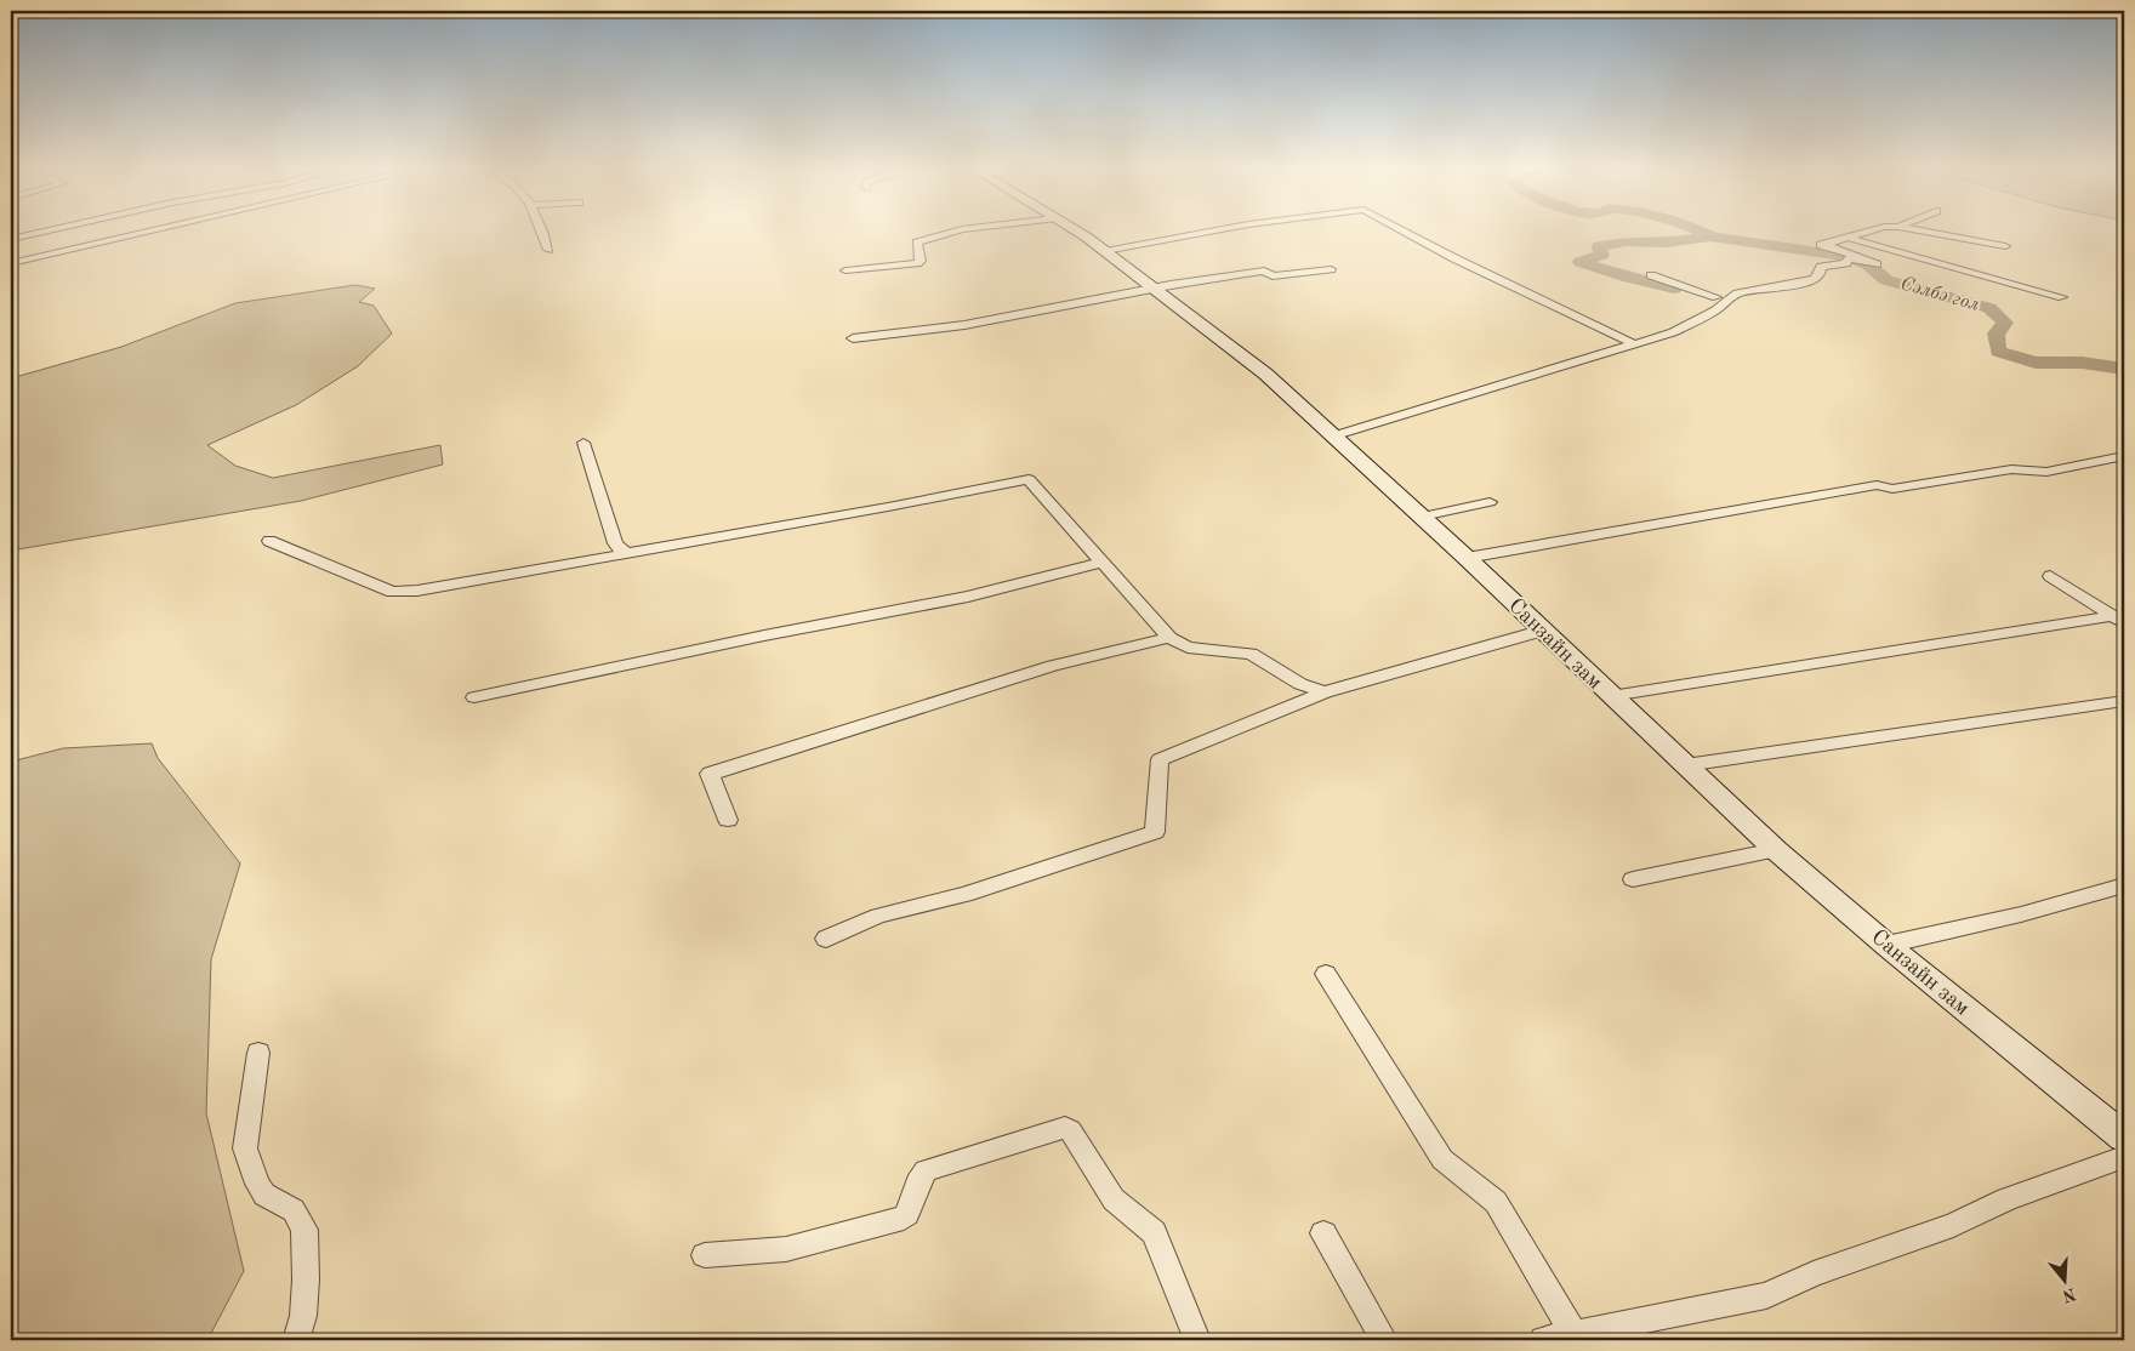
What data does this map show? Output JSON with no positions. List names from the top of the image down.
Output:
{
  "streets": {
    "main road": ["Санзайн зам"]
  },
  "water": ["Сэлбэ гол"],
  "north": "bottom"
}
